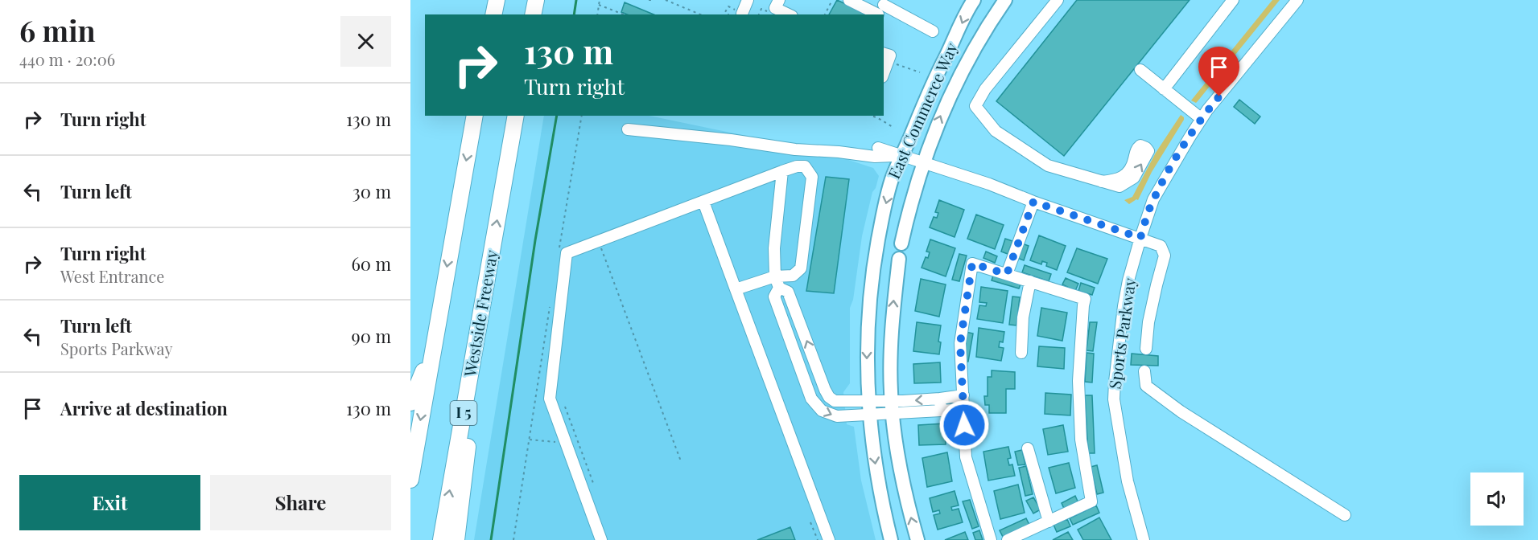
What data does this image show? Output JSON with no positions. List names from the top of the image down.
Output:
{
  "streets": {
    "highway": ["Westside Freeway", "I 5"],
    "main road": ["East Commerce Way"],
    "street": ["Sports Parkway"]
  },
  "page": {
    "heading": ["6 min", "440 m · 20:06"],
    "turn": ["130 m", "Turn right"],
    "list": [
      {
        "name": "Turn right",
        "value": "130 m"
      },
      {
        "name": "Turn left",
        "value": "30 m"
      },
      {
        "name": "Turn right",
        "note": "West Entrance",
        "value": "60 m"
      },
      {
        "name": "Turn left",
        "note": "Sports Parkway",
        "value": "90 m"
      },
      {
        "name": "Arrive at destination",
        "value": "130 m"
      }
    ],
    "buttons": ["Exit", "Share"]
  }
}
